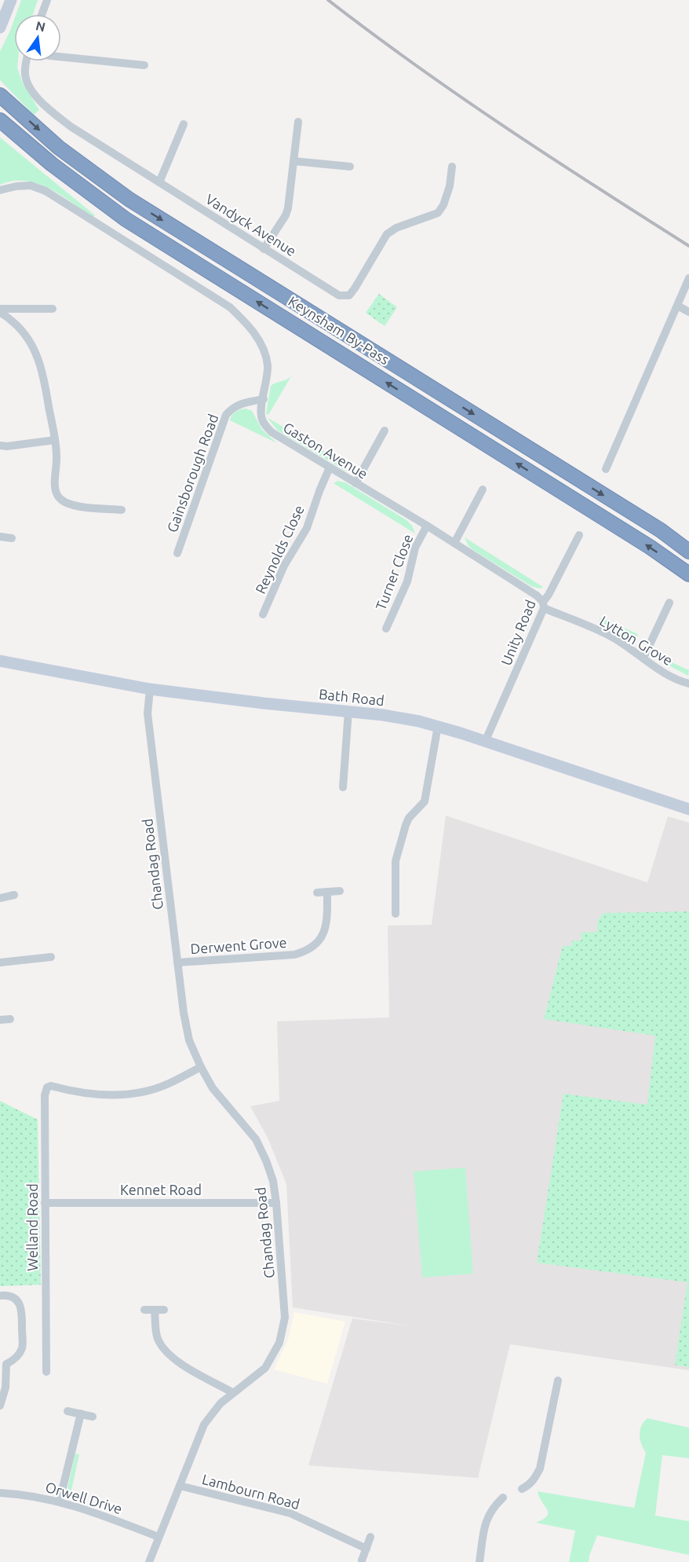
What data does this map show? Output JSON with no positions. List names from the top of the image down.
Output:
{
  "streets": {
    "highway": ["Keynsham By-Pass"],
    "main road": ["Bath Road"],
    "street": [
      "Vandyck Avenue",
      "Gaston Avenue",
      "Gainsborough Road",
      "Reynolds Close",
      "Turner Close",
      "Unity Road",
      "Lytton Grove",
      "Chandag Road",
      "Derwent Grove",
      "Kennet Road",
      "Welland Road",
      "Lambourn Road",
      "Orwell Drive"
    ]
  },
  "crossings": [
    ["Gaston Avenue", "Gainsborough Road"],
    ["Gaston Avenue", "Reynolds Close"],
    ["Gaston Avenue", "Turner Close"],
    ["Gaston Avenue", "Unity Road"],
    ["Gaston Avenue", "Lytton Grove"],
    ["Unity Road", "Lytton Grove"],
    ["Unity Road", "Bath Road"],
    ["Bath Road", "Chandag Road"],
    ["Chandag Road", "Derwent Grove"],
    ["Chandag Road", "Kennet Road"],
    ["Chandag Road", "Welland Road"],
    ["Chandag Road", "Lambourn Road"],
    ["Chandag Road", "Orwell Drive"],
    ["Kennet Road", "Welland Road"]
  ],
  "north": "top"
}
